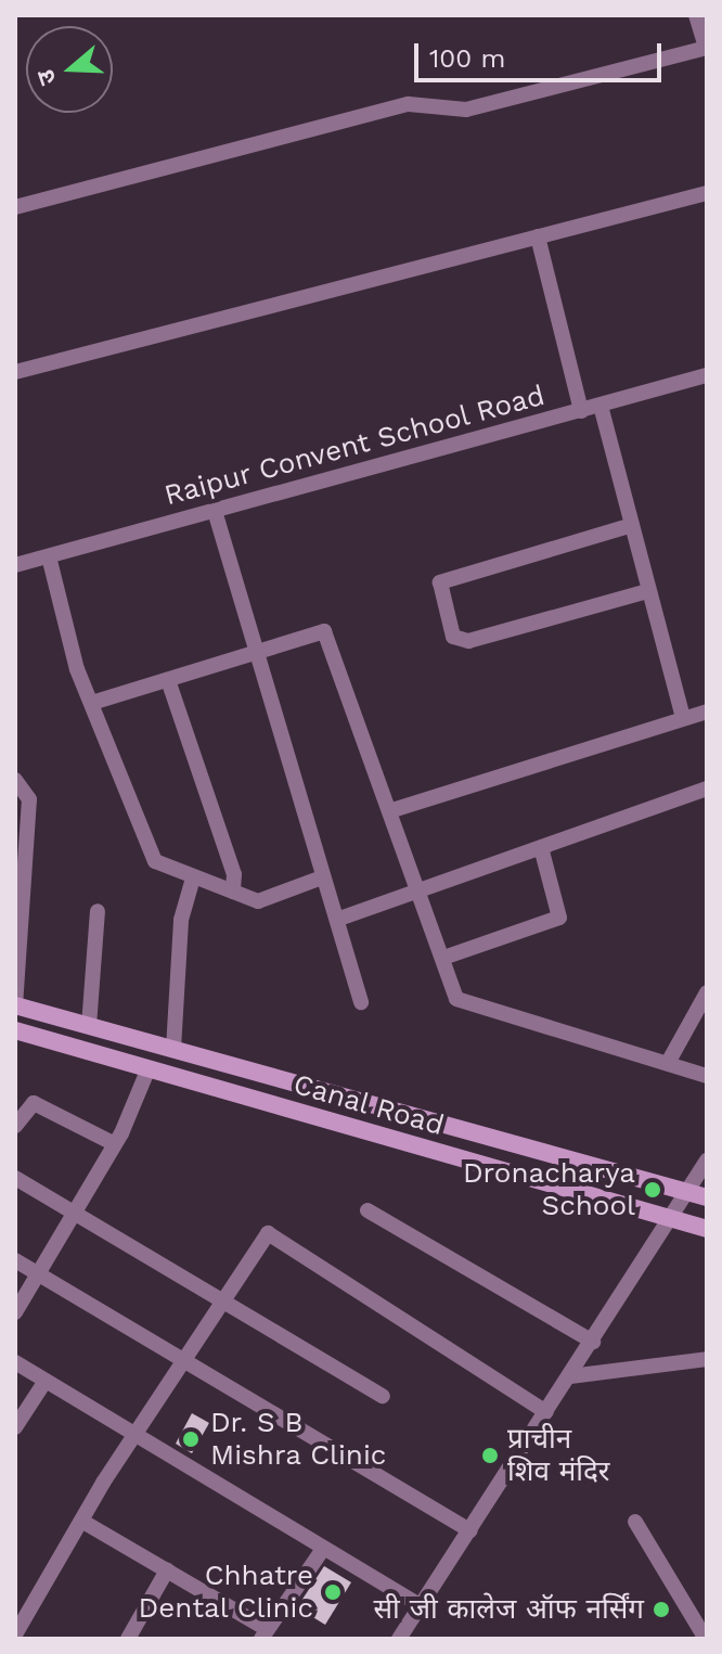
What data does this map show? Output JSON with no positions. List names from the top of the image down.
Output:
{
  "streets": {
    "main road": ["Canal Road"],
    "street": ["Raipur Convent School Road"]
  },
  "places": [
    "Dronacharya School",
    "Dr. S B Mishra Clinic",
    "प्राचीन शिव मंदिर",
    "Chhatre Dental Clinic",
    "सी जी कालेज ऑफ नर्सिंग"
  ],
  "scale_bar": "100 m",
  "north": "left"
}
